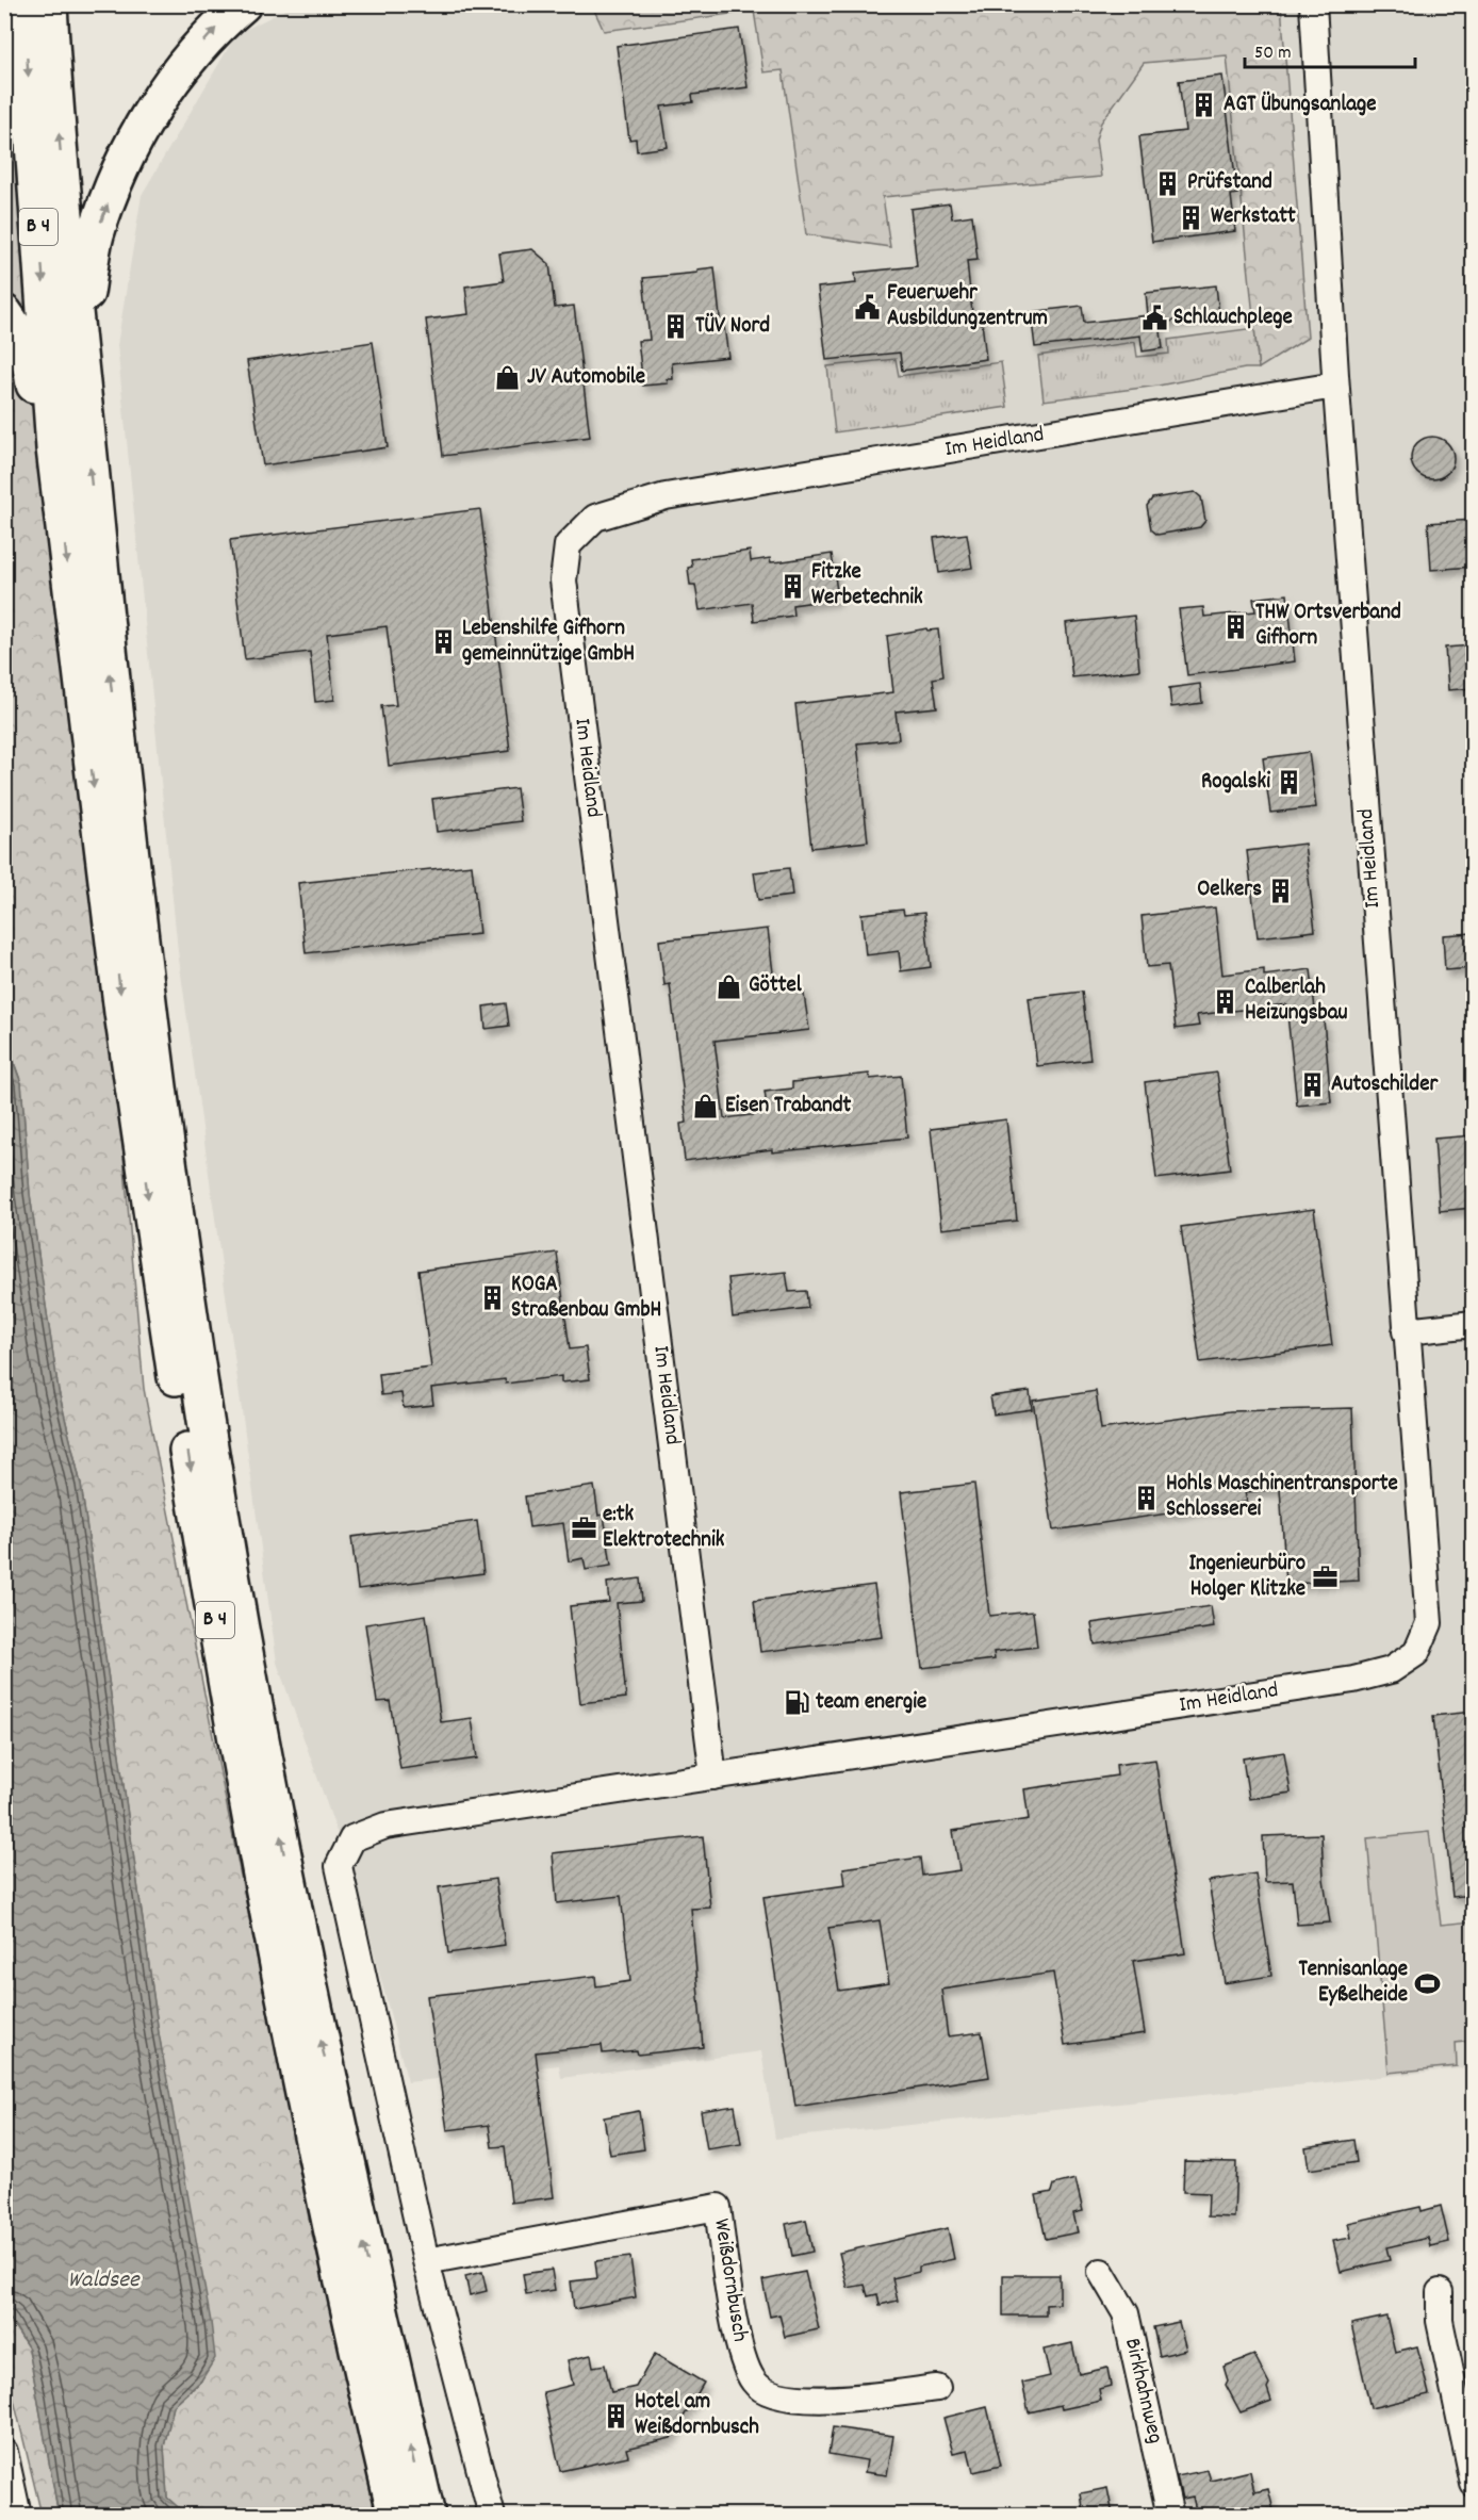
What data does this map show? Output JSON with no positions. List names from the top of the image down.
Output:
{
  "streets": {
    "highway": ["B 4"],
    "street": ["Im Heidland", "Weißdornbusch", "Birkhahnweg"]
  },
  "crossings": [
    ["Im Heidland", "Weißdornbusch"]
  ],
  "water": ["Waldsee"],
  "places": {
    "building": [
      "AGT Übungsanlage",
      "Prüfstand",
      "Werkstatt",
      "TÜV Nord",
      "Fitzke Werbetechnik",
      "THW Ortsverband Gifhorn",
      "Lebenshilfe Gifhorn gemeinnützige GmbH",
      "Rogalski",
      "Oelkers",
      "Calberlah Heizungsbau",
      "Autoschilder",
      "KOGA Straßenbau GmbH",
      "Hohls Maschinentransporte Schlosserei",
      "Hotel am Weißdornbusch"
    ],
    "public building": ["Feuerwehr Ausbildungzentrum", "Schlauchplege"],
    "shop": ["JV Automobile", "Göttel", "Eisen Trabandt"],
    "office": ["e:tk Elektrotechnik", "Ingenieurbüro Holger Klitzke"],
    "fuel station": ["team energie"],
    "sports": ["Tennisanlage Eyßelheide"]
  },
  "scale_bar": "50 m"
}
